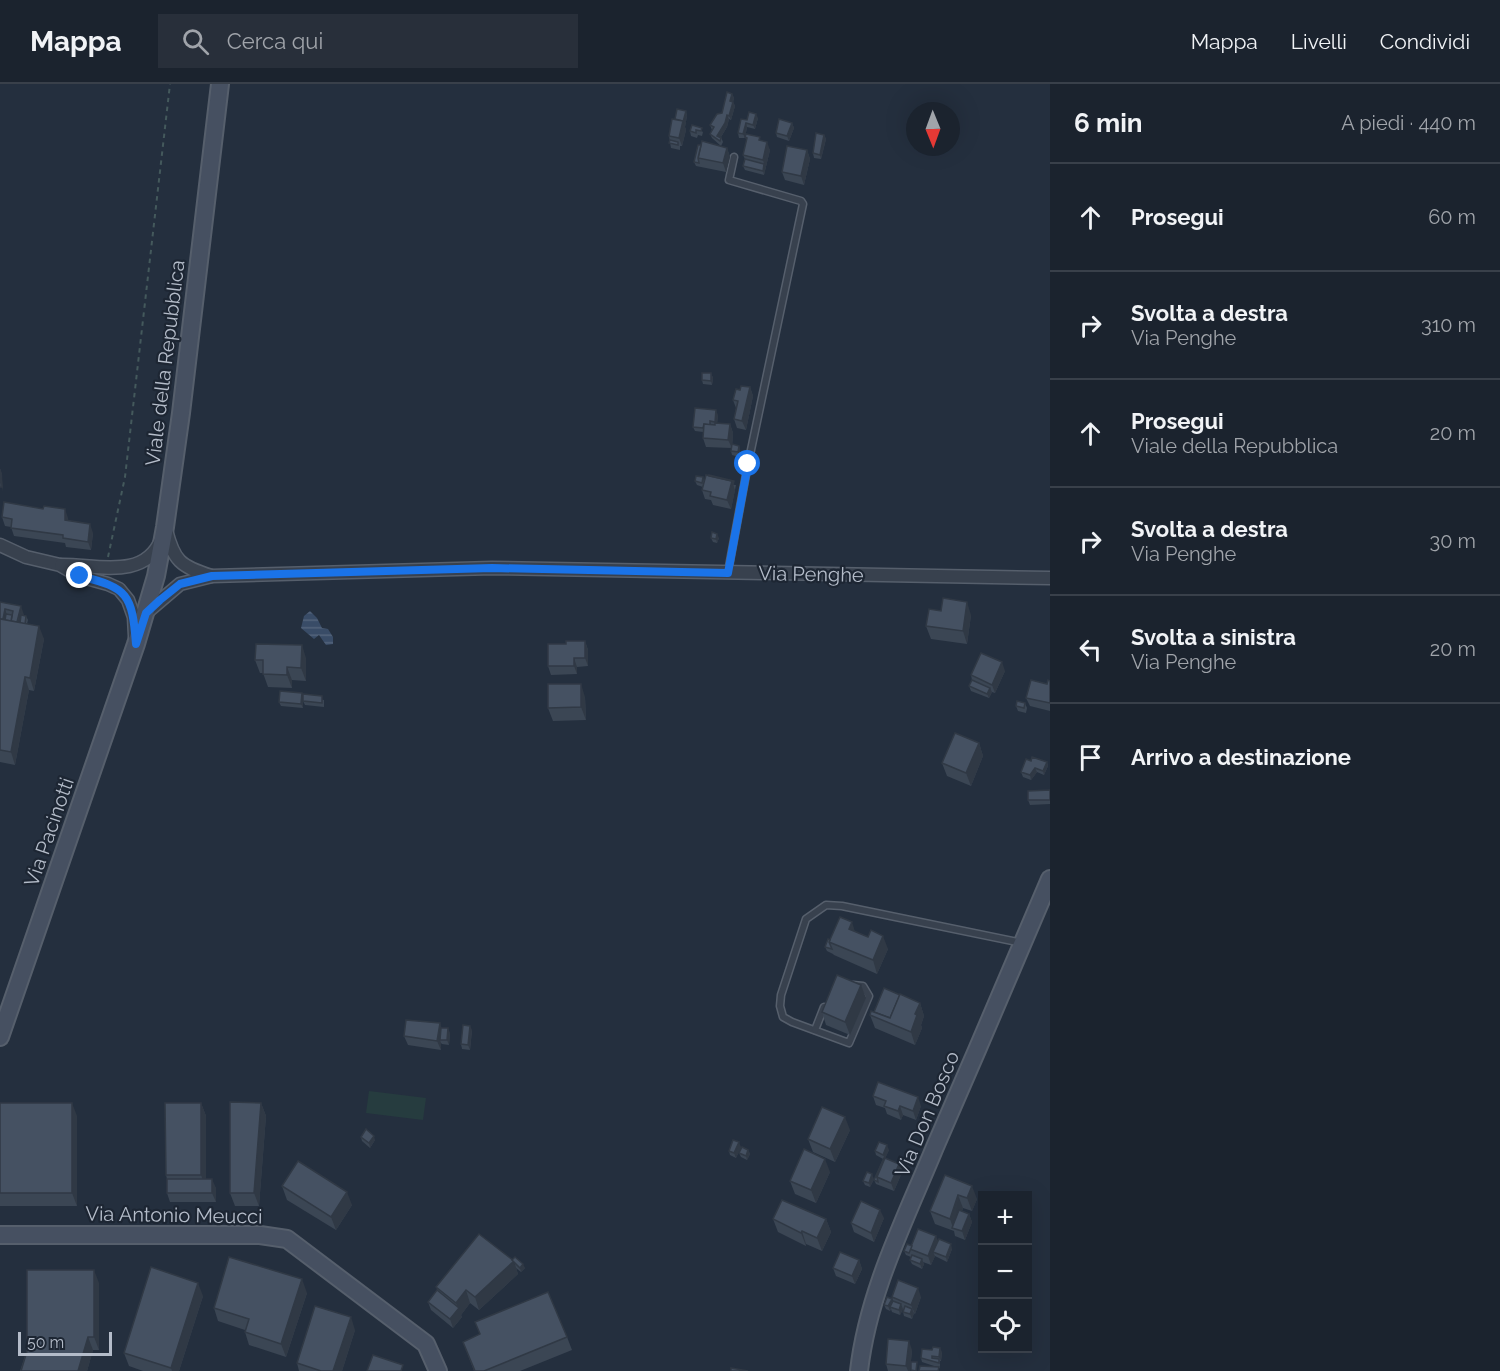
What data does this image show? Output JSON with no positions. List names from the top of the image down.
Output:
{
  "streets": {
    "main road": [
      "Viale della Repubblica",
      "Via Pacinotti",
      "Via Don Bosco",
      "Via Antonio Meucci"
    ],
    "street": ["Via Penghe"]
  },
  "crossings": [
    ["Viale della Repubblica", "Via Penghe"],
    ["Viale della Repubblica", "Via Pacinotti"]
  ],
  "scale_bar": "50 m",
  "north": "bottom",
  "page": {
    "header": "Mappa",
    "search": "Cerca qui",
    "nav": ["Mappa", "Livelli", "Condividi"],
    "heading": ["6 min", "A piedi · 440 m"],
    "list": [
      ["Prosegui", "60 m"],
      ["Svolta a destra", "Via Penghe", "310 m"],
      ["Prosegui", "Viale della Repubblica", "20 m"],
      ["Svolta a destra", "Via Penghe", "30 m"],
      ["Svolta a sinistra", "Via Penghe", "20 m"],
      "Arrivo a destinazione"
    ],
    "map_buttons": ["+", "−"],
    "scale": "50 m"
  }
}
